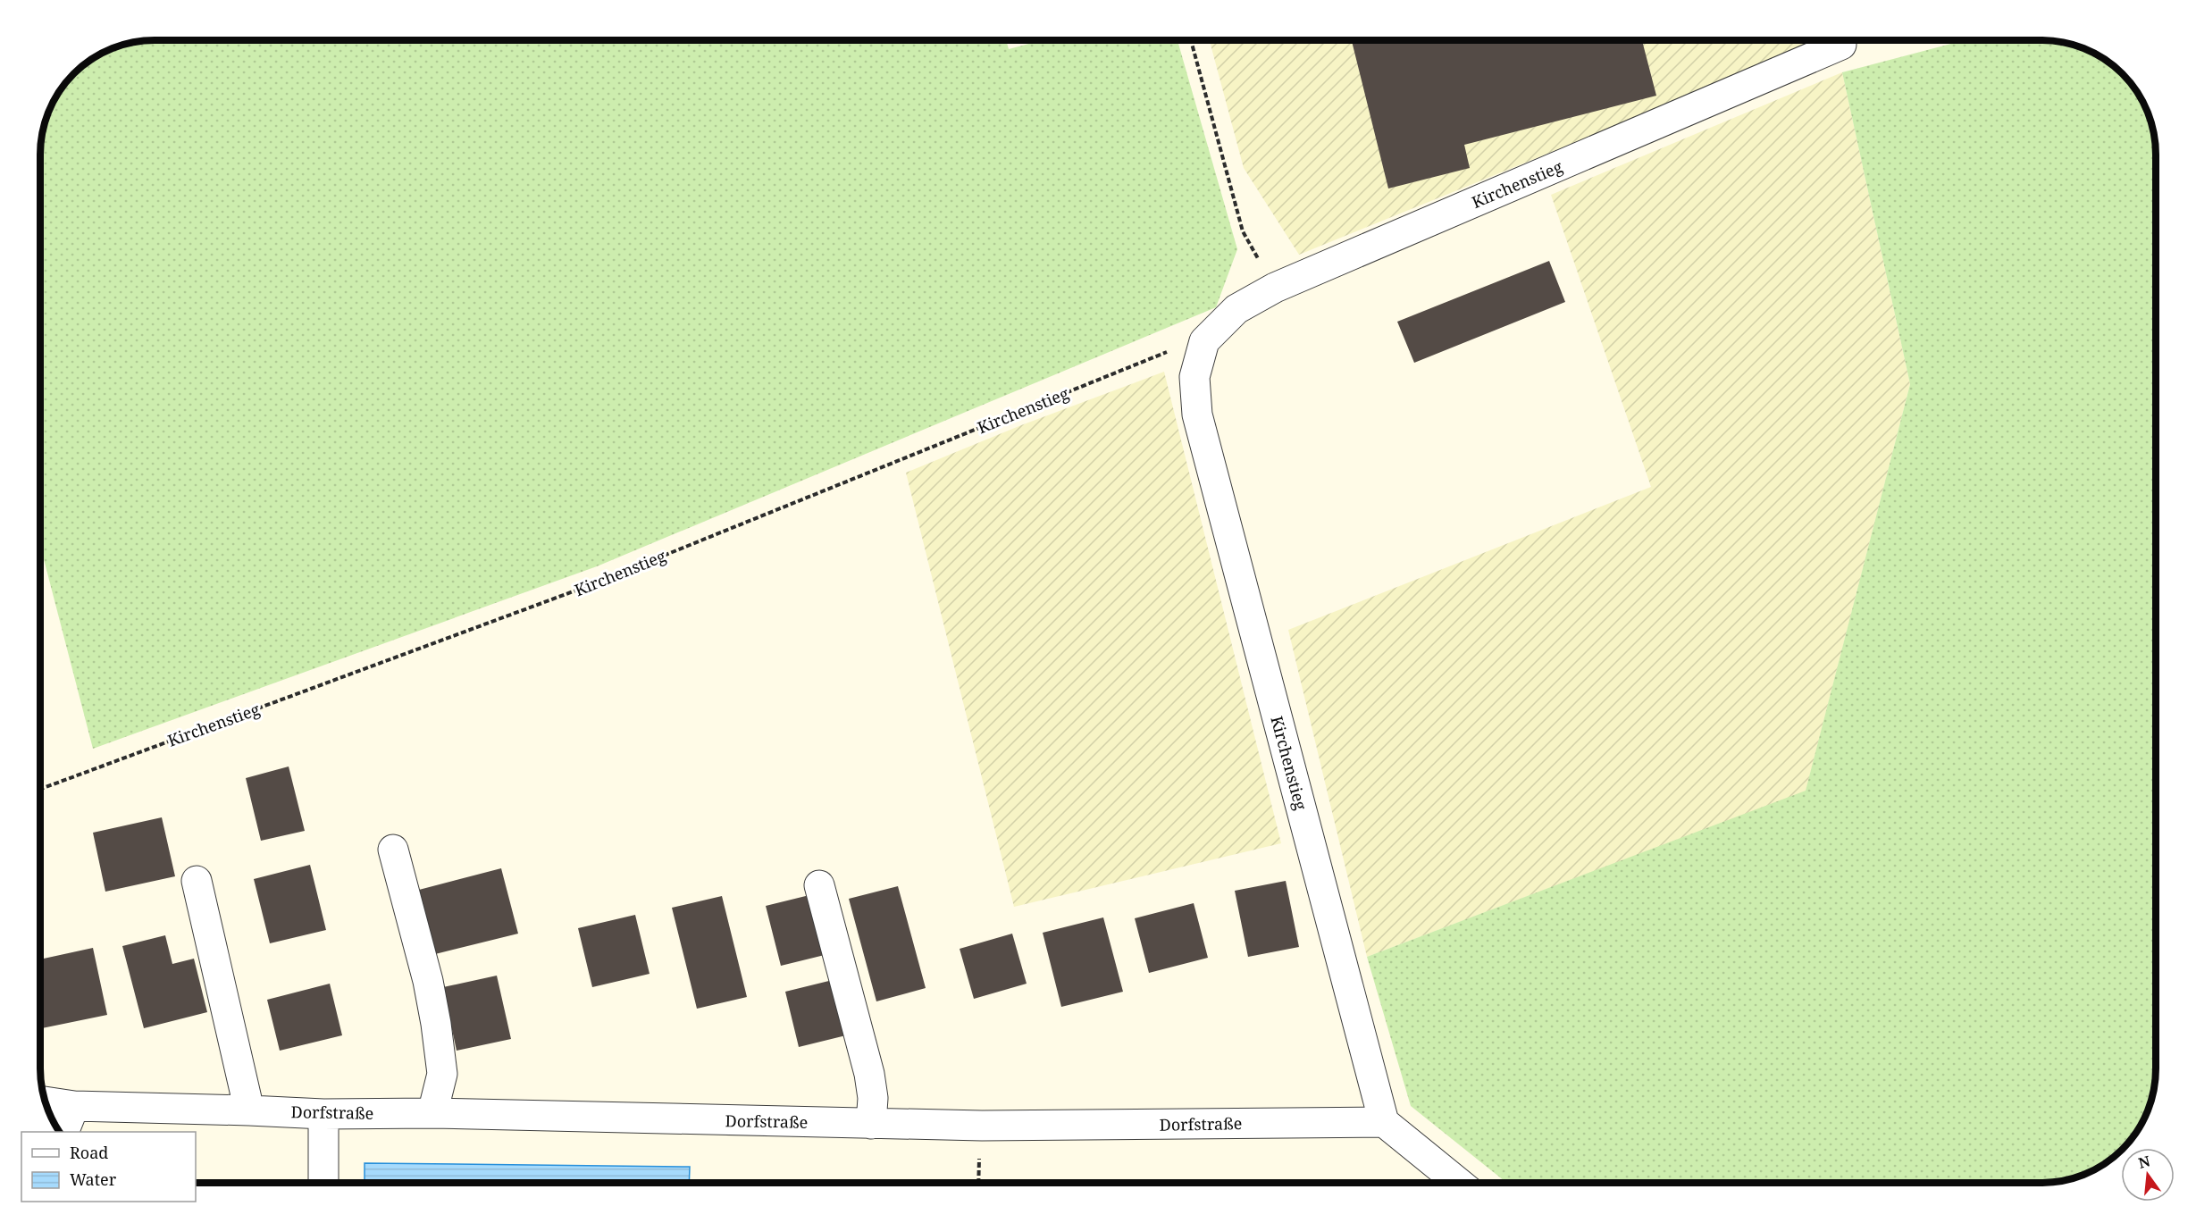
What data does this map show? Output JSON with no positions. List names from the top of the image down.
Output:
{
  "streets": {
    "street": ["Kirchenstieg", "Dorfstraße"]
  },
  "crossings": [
    ["Kirchenstieg", "Dorfstraße"]
  ],
  "legend": ["Road", "Water"],
  "north": "top"
}
